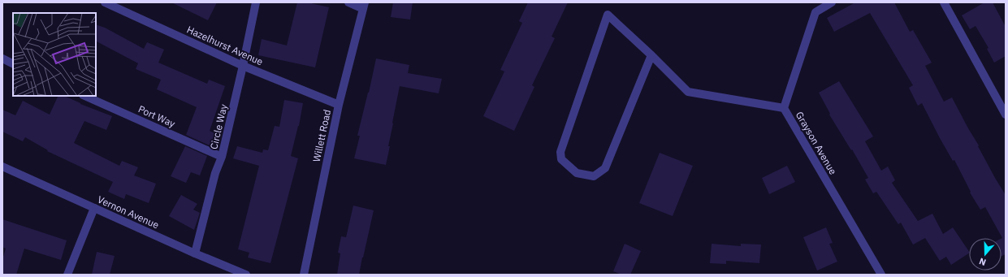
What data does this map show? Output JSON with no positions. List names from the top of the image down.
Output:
{
  "streets": {
    "street": [
      "Hazelhurst Avenue",
      "Port Way",
      "Circle Way",
      "Willett Road",
      "Grayson Avenue",
      "Vernon Avenue"
    ]
  },
  "crossings": [
    ["Hazelhurst Avenue", "Circle Way"],
    ["Hazelhurst Avenue", "Willett Road"],
    ["Port Way", "Circle Way"],
    ["Circle Way", "Vernon Avenue"]
  ],
  "north": "bottom"
}
